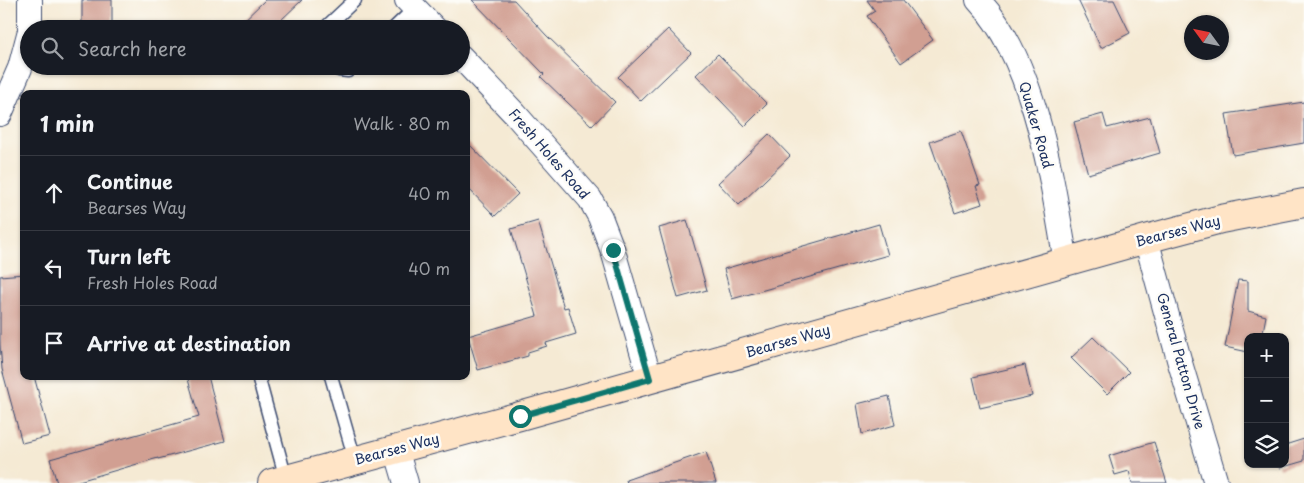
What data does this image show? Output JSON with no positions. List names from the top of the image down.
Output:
{
  "streets": {
    "main road": ["Bearses Way"],
    "street": ["Quaker Road", "Fresh Holes Road", "General Patton Drive"]
  },
  "crossings": [
    ["Quaker Road", "Bearses Way"],
    ["Fresh Holes Road", "Bearses Way"],
    ["Bearses Way", "General Patton Drive"]
  ],
  "north": "top left",
  "page": {
    "search": "Search here",
    "heading": ["1 min", "Walk · 80 m"],
    "list": [
      ["Continue", "Bearses Way", "40 m"],
      ["Turn left", "Fresh Holes Road", "40 m"],
      "Arrive at destination"
    ],
    "map_buttons": ["+", "−"]
  }
}
